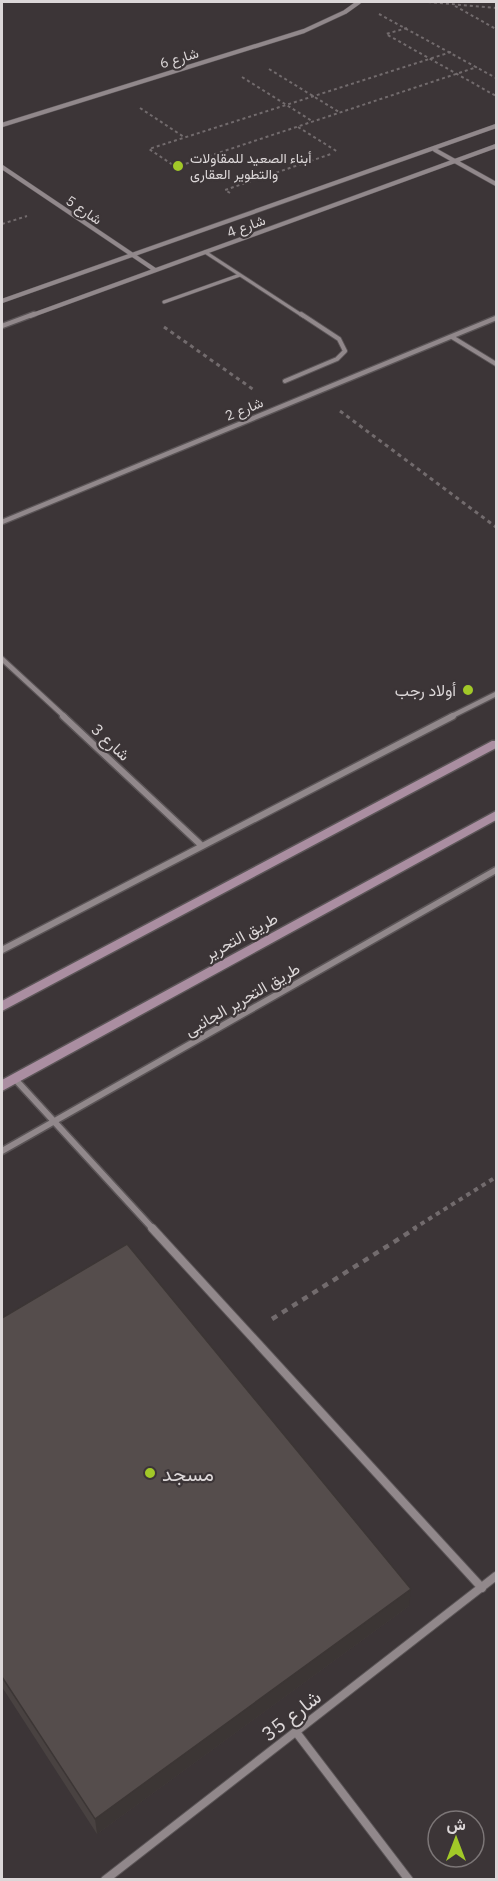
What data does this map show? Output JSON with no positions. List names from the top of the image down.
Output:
{
  "streets": {
    "street": [
      "شارع 6",
      "شارع 5",
      "شارع 4",
      "شارع 2",
      "شارع 3",
      "طريق التحرير",
      "طريق التحرير الجانبى",
      "شارع 35"
    ]
  },
  "crossings": [
    ["شارع 5", "شارع 4"]
  ],
  "places": ["أبناء الصعيد للمقاولات والتطوير العقارى", "أولاد رجب", "مسجد"],
  "north": "top"
}
